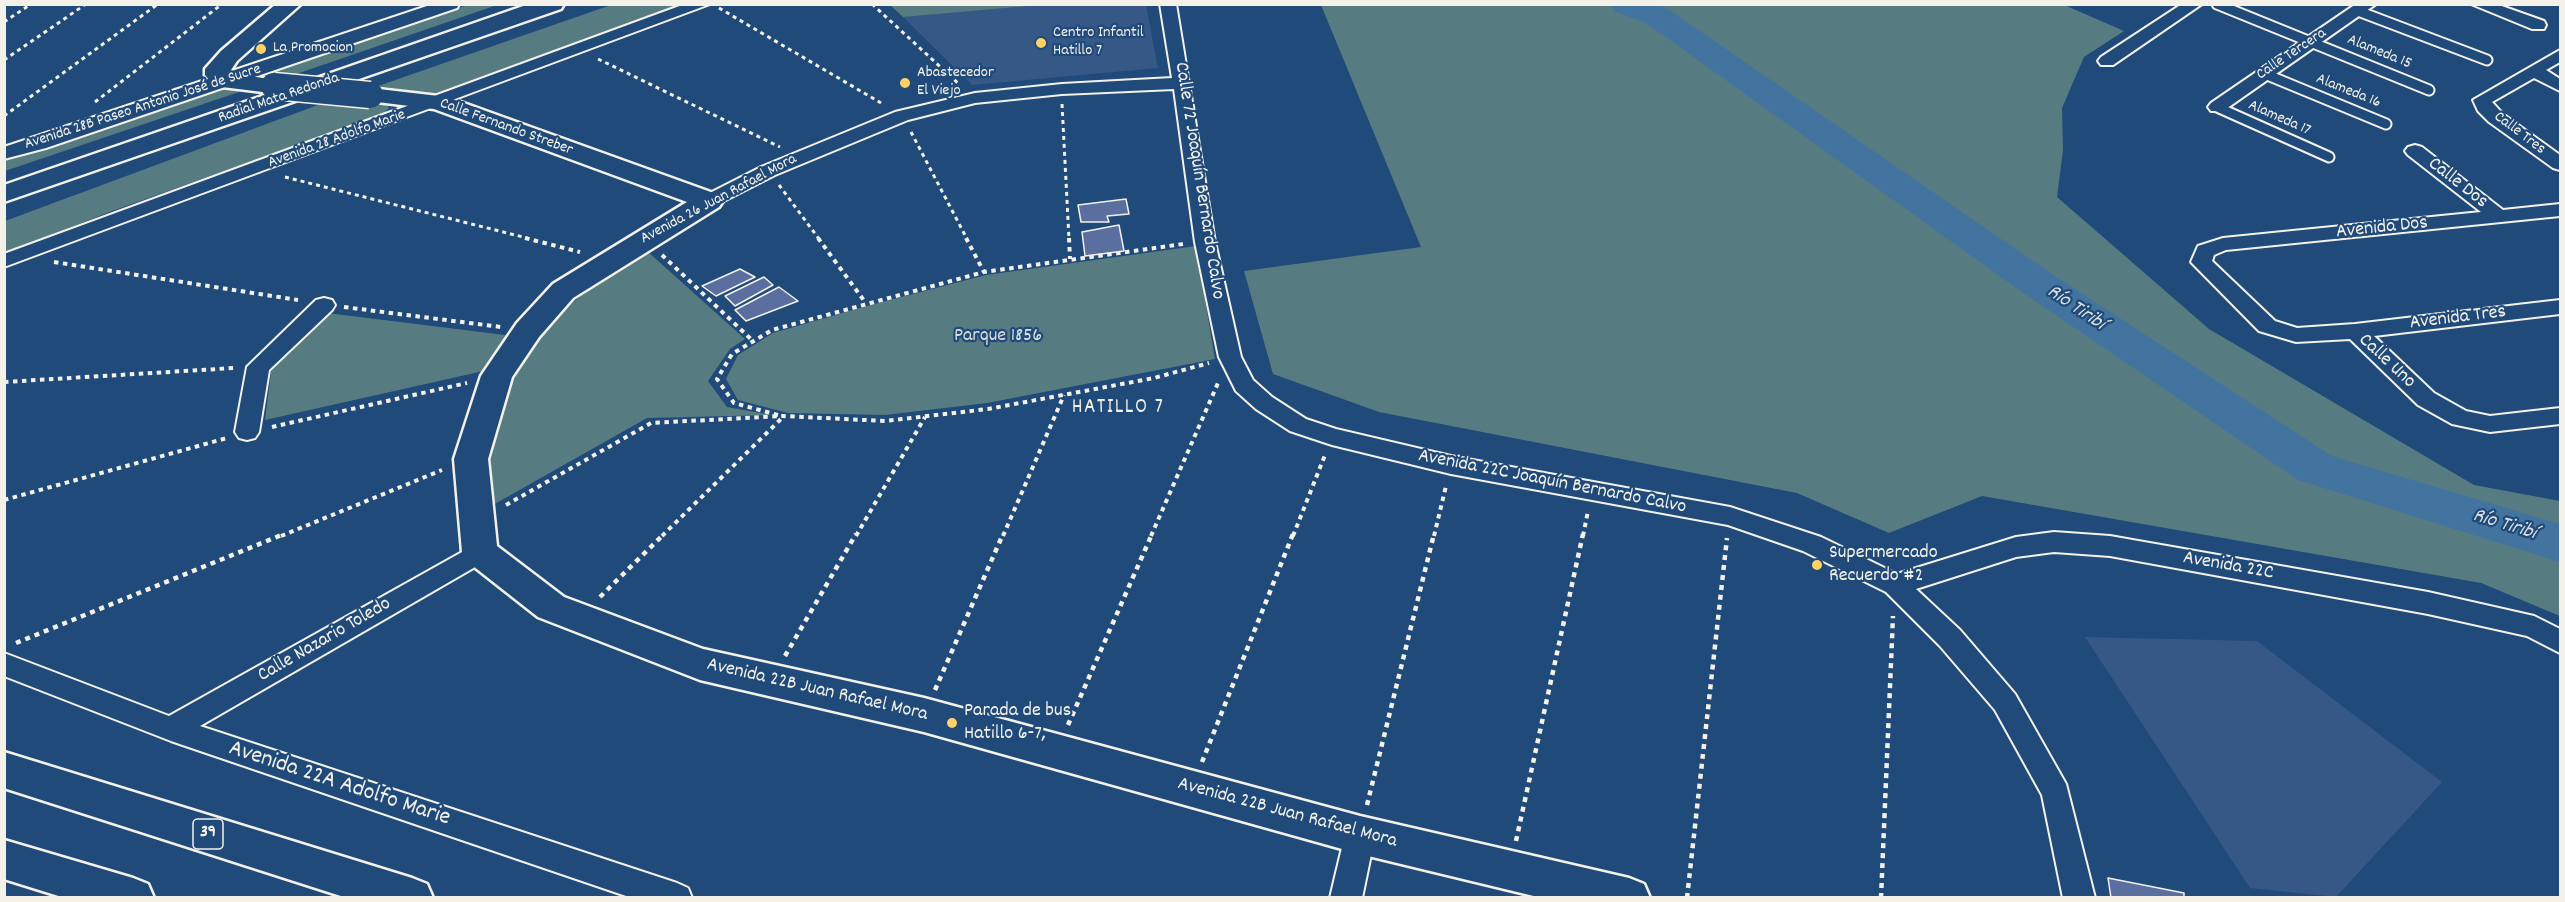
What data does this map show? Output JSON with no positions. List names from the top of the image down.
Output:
{
  "streets": {
    "main road": [
      "Radial Mata Redonda",
      "Calle Fernando Streber",
      "Avenida 26 Juan Rafael Mora",
      "Avenida 22B Juan Rafael Mora",
      "39"
    ],
    "street": [
      "Calle Tercera",
      "Avenida 28B Paseo Antonio José de Sucre",
      "Calle Tres",
      "Avenida 28 Adolfo Marie",
      "Calle 72 Joaquín Bernardo Calvo",
      "Calle Dos",
      "Avenida Dos",
      "Avenida Tres",
      "Calle Uno",
      "Avenida 22C Joaquín Bernardo Calvo",
      "Avenida 22C",
      "Calle Nazario Toledo",
      "Avenida 22A Adolfo Marie"
    ],
    "lane": ["Alameda 15", "Alameda 16", "Alameda 17"]
  },
  "crossings": [
    ["Alameda 15", "Calle Tercera"],
    ["Calle Tercera", "Alameda 16"],
    ["Calle Tercera", "Alameda 17"],
    ["Avenida 28B Paseo Antonio José de Sucre", "Calle Fernando Streber"],
    ["Calle Fernando Streber", "Avenida 28 Adolfo Marie"],
    ["Calle Fernando Streber", "Avenida 26 Juan Rafael Mora"],
    ["Calle 72 Joaquín Bernardo Calvo", "Avenida 26 Juan Rafael Mora"],
    ["Calle 72 Joaquín Bernardo Calvo", "Avenida 22C Joaquín Bernardo Calvo"],
    ["Calle Dos", "Avenida Dos"],
    ["Avenida Dos", "Calle Uno"],
    ["Avenida Tres", "Calle Uno"],
    ["Avenida 22C Joaquín Bernardo Calvo", "Avenida 22C"],
    ["Calle Nazario Toledo", "Avenida 22B Juan Rafael Mora"],
    ["Calle Nazario Toledo", "Avenida 22A Adolfo Marie"]
  ],
  "districts": ["HATILLO 7"],
  "water": ["Río Tiribí"],
  "parks": ["Parque 1856"],
  "places": [
    "Centro Infantil Hatillo 7",
    "La Promocion",
    "Abastecedor El Viejo",
    "Supermercado Recuerdo #2",
    "Parada de bus Hatillo 6-7,"
  ]
}
